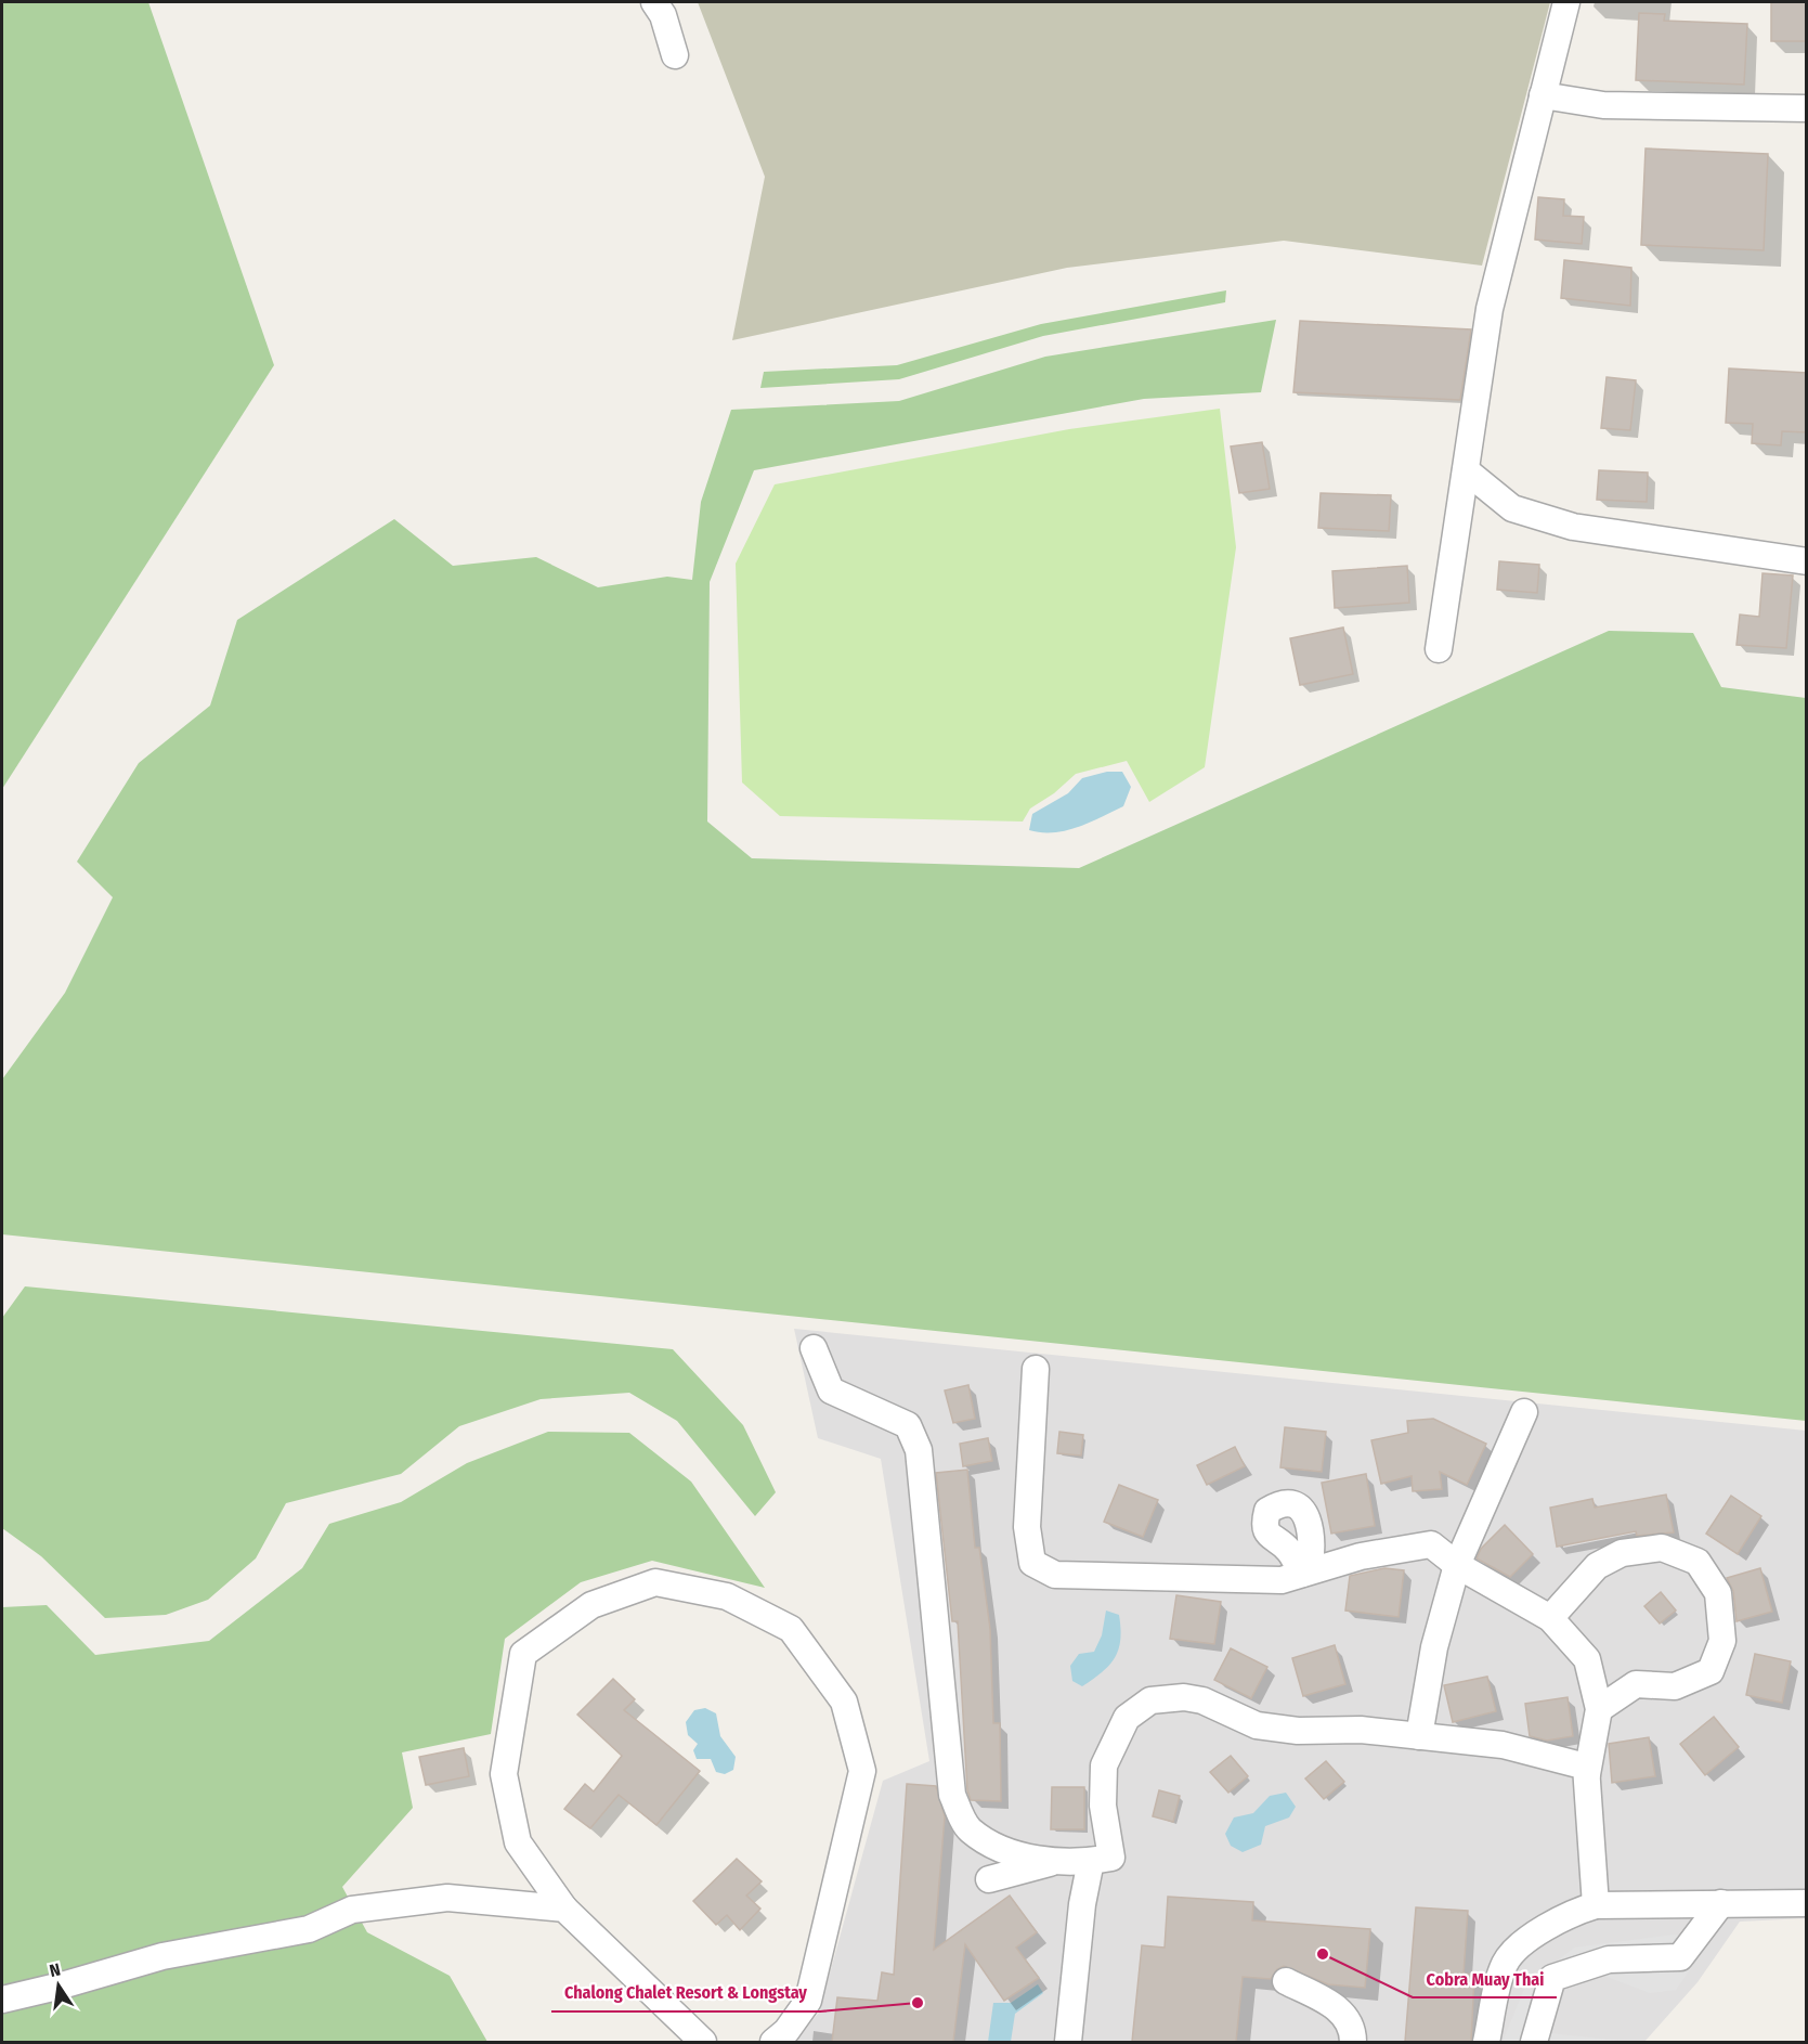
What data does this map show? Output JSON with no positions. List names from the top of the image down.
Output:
{
  "places": ["Cobra Muay Thai", "Chalong Chalet Resort & Longstay"],
  "north": "top"
}
